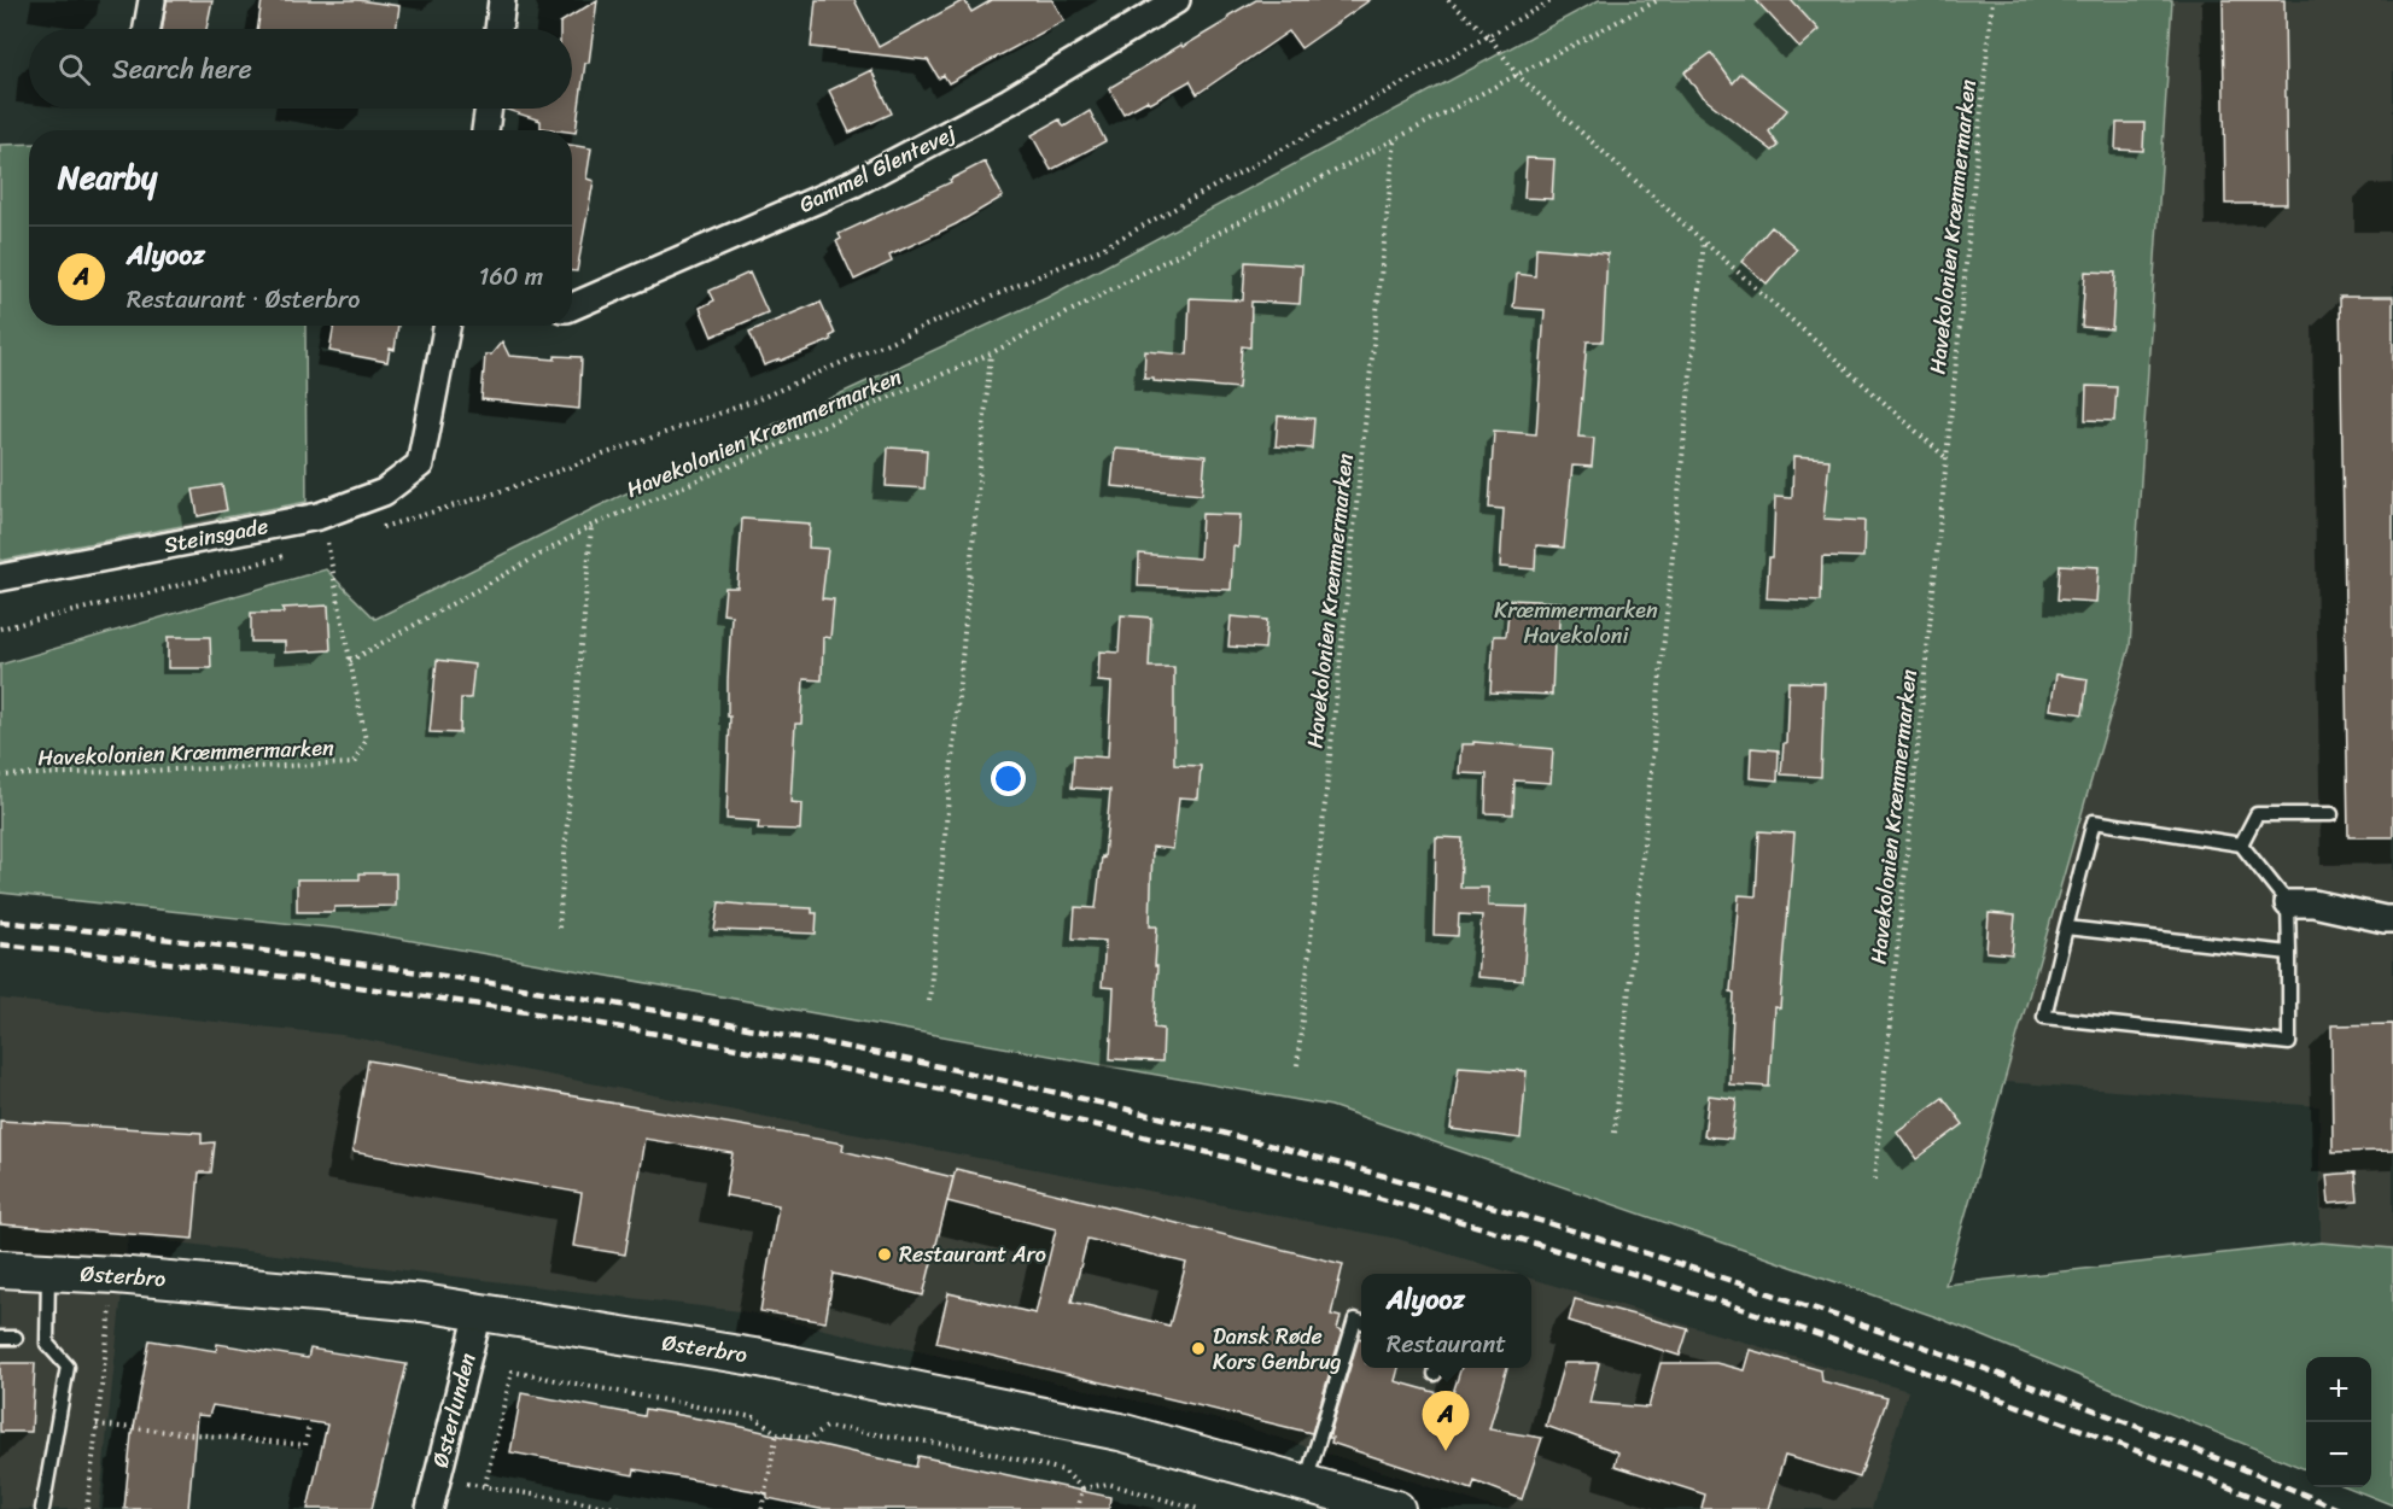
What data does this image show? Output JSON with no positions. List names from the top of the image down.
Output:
{
  "streets": {
    "street": [
      "Gammel Glentevej",
      "Steinsgade",
      "Østerbro",
      "Østerlunden"
    ],
    "path": ["Havekolonien Kræmmermarken"]
  },
  "crossings": [
    ["Havekolonien Kræmmermarken", "Steinsgade"],
    ["Østerbro", "Østerlunden"]
  ],
  "parks": ["Kræmmermarken Havekoloni"],
  "places": ["Restaurant Aro", "Dansk Røde Kors Genbrug"],
  "page": {
    "search": "Search here",
    "heading": "Nearby",
    "list": [
      {
        "mark": "A",
        "name": "Alyooz",
        "note": "Restaurant · Østerbro",
        "value": "160 m"
      }
    ],
    "popup": ["Alyooz", "Restaurant"],
    "map_buttons": ["+", "−"],
    "pins": "A"
  }
}
